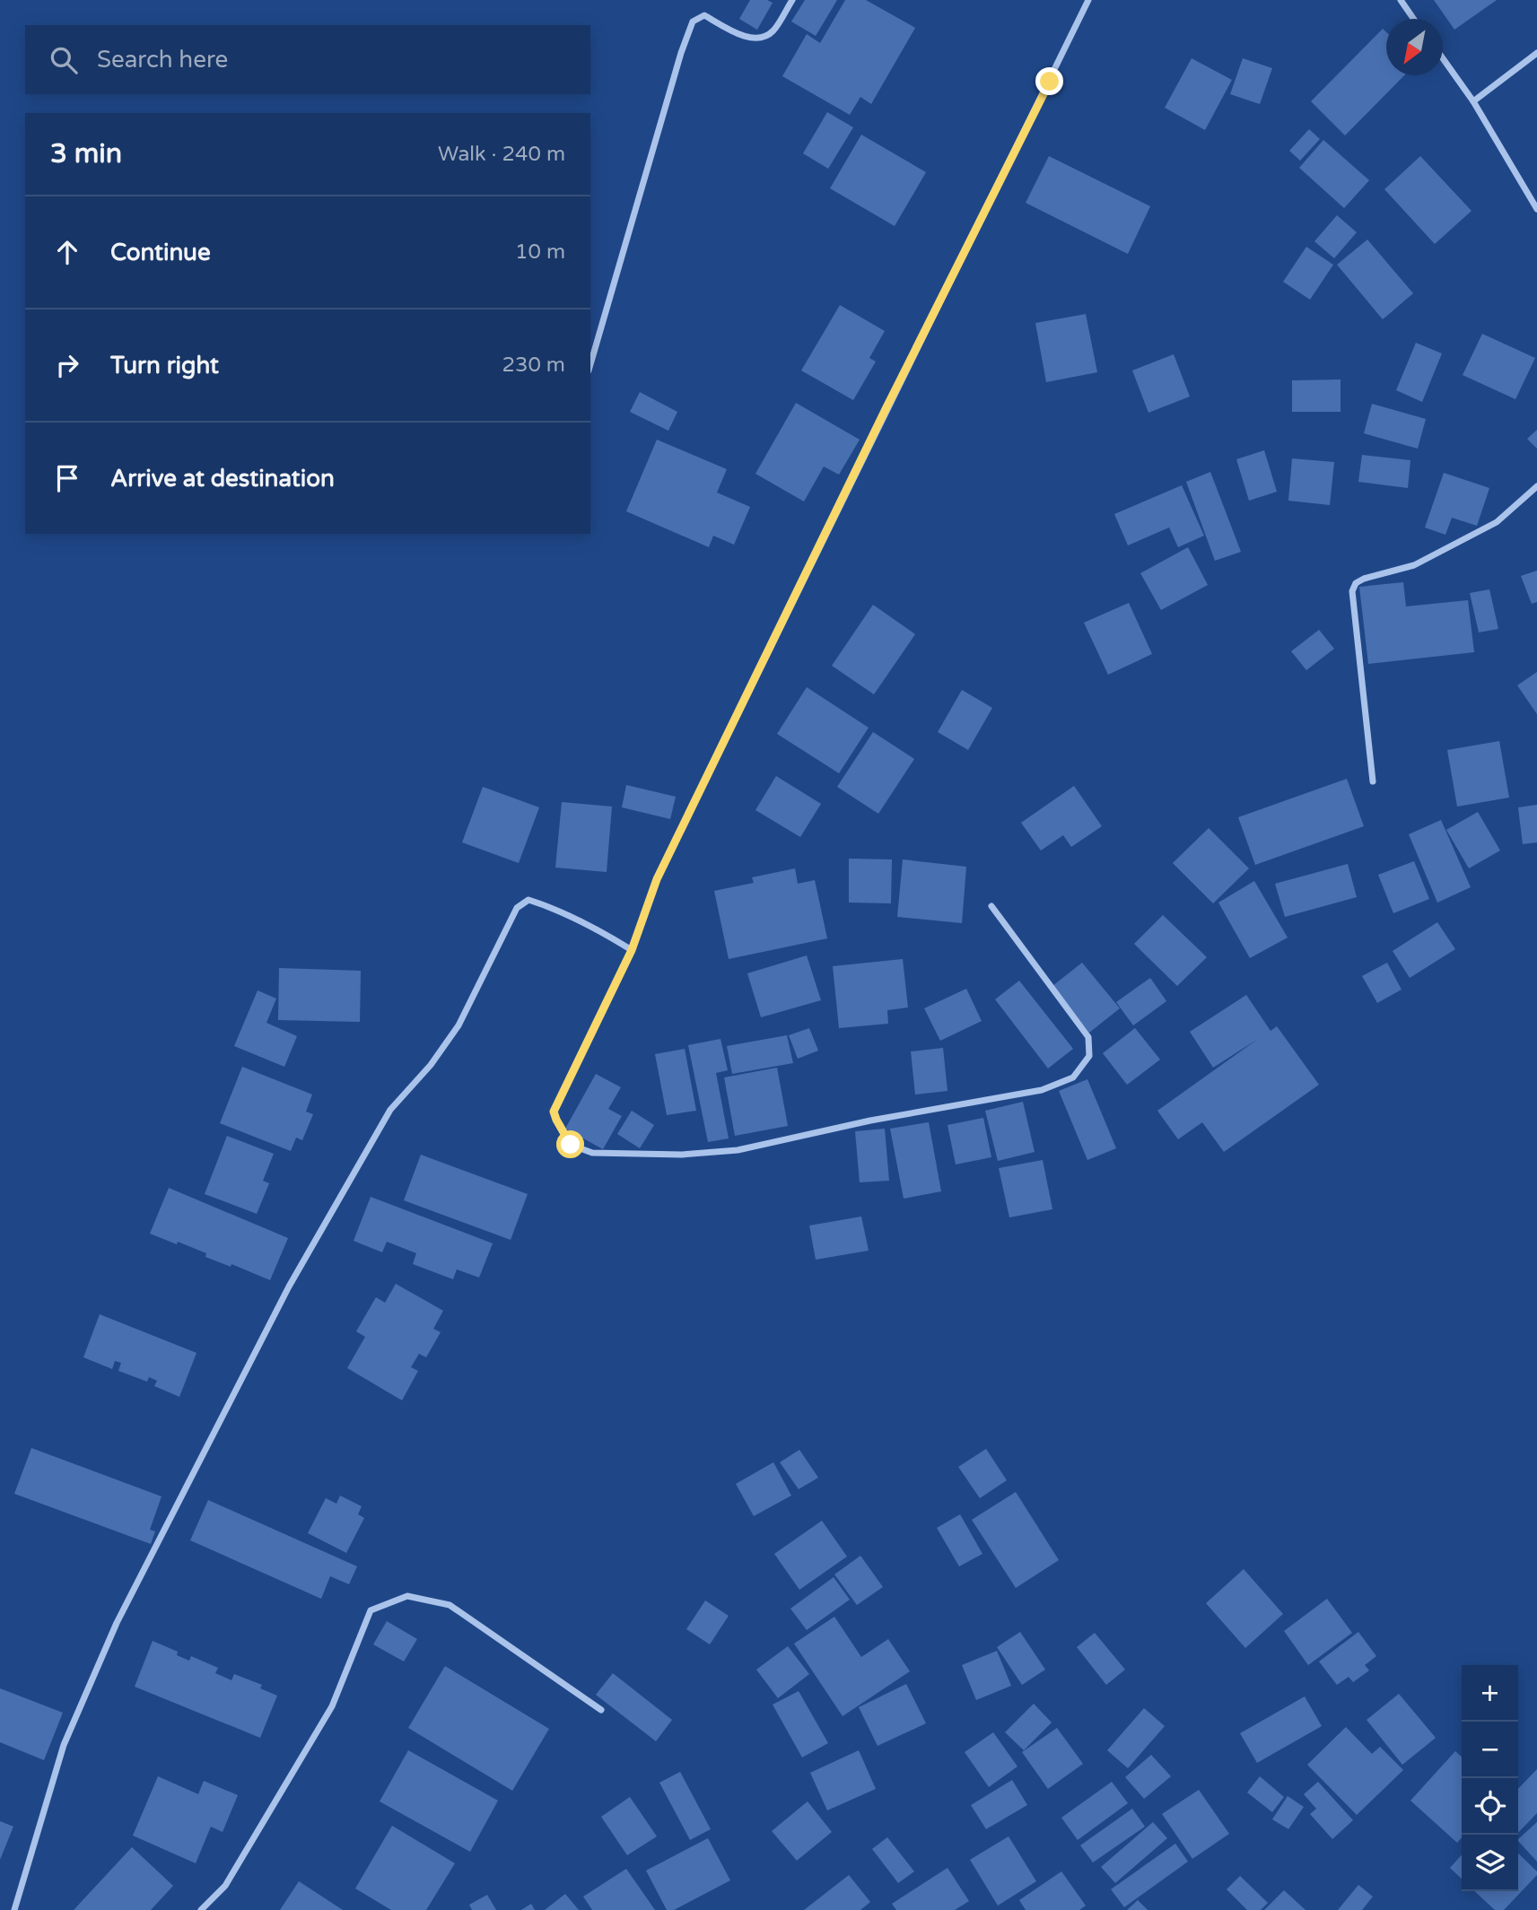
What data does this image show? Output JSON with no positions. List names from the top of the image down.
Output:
{
  "north": "bottom left",
  "page": {
    "search": "Search here",
    "heading": ["3 min", "Walk · 240 m"],
    "list": [
      ["Continue", "10 m"],
      ["Turn right", "230 m"],
      "Arrive at destination"
    ],
    "map_buttons": ["+", "−"]
  }
}
